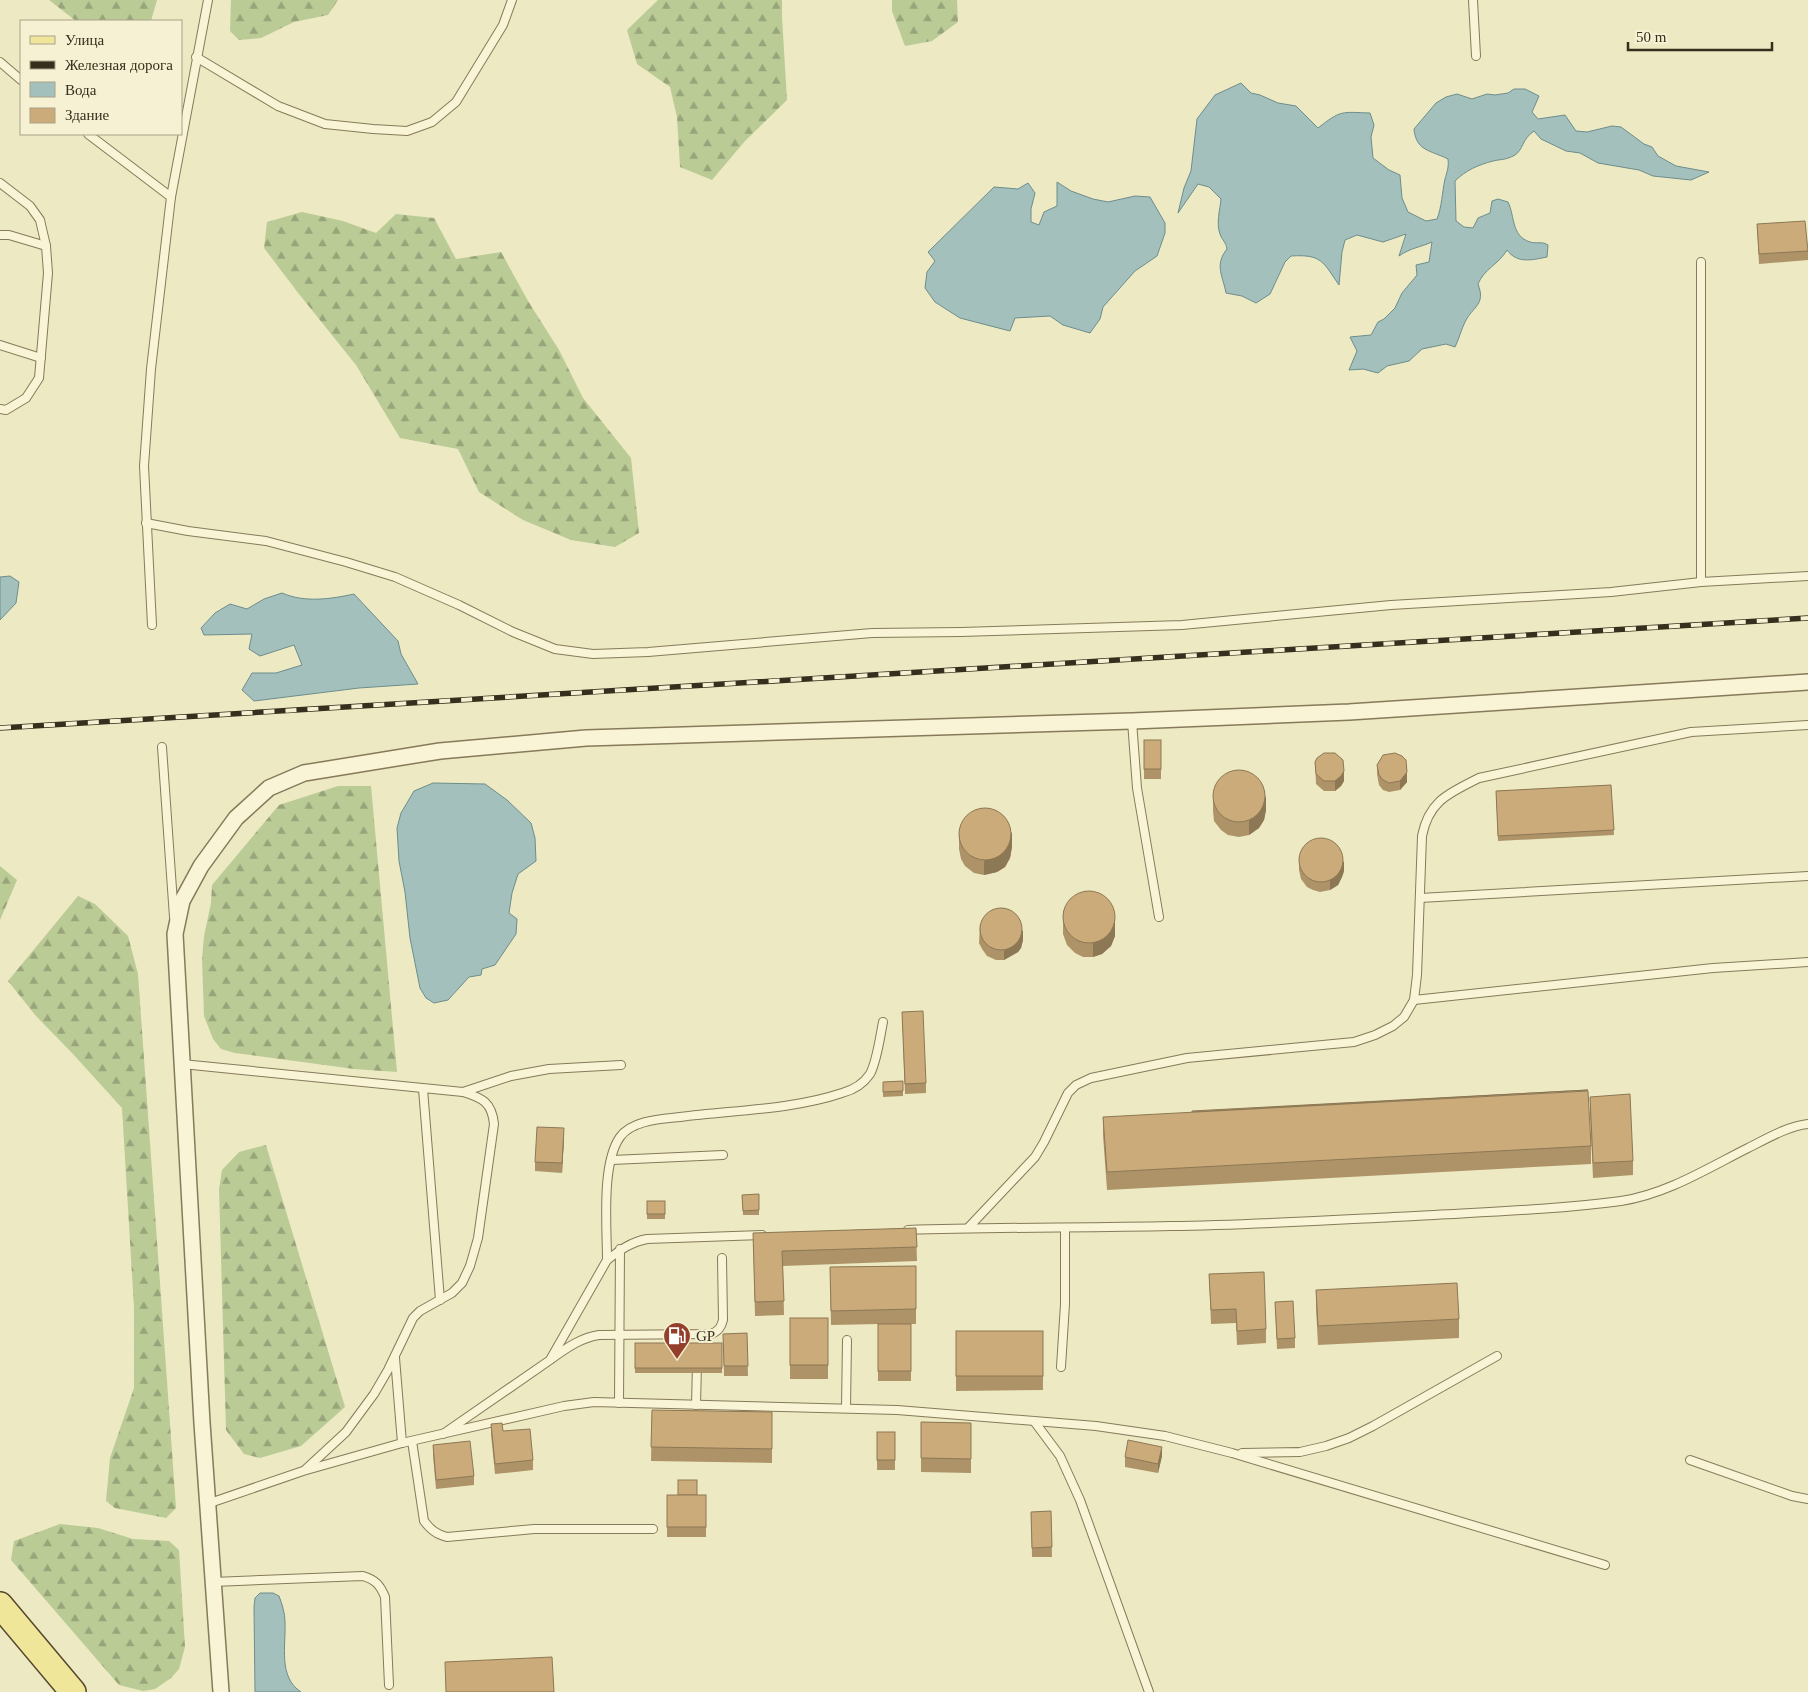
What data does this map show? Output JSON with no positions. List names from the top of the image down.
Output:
{
  "places": {
    "fuel station": ["GP"]
  },
  "legend": [
    "Улица",
    "Железная дорога",
    "Вода",
    "Здание"
  ],
  "scale_bar": "50 m"
}
